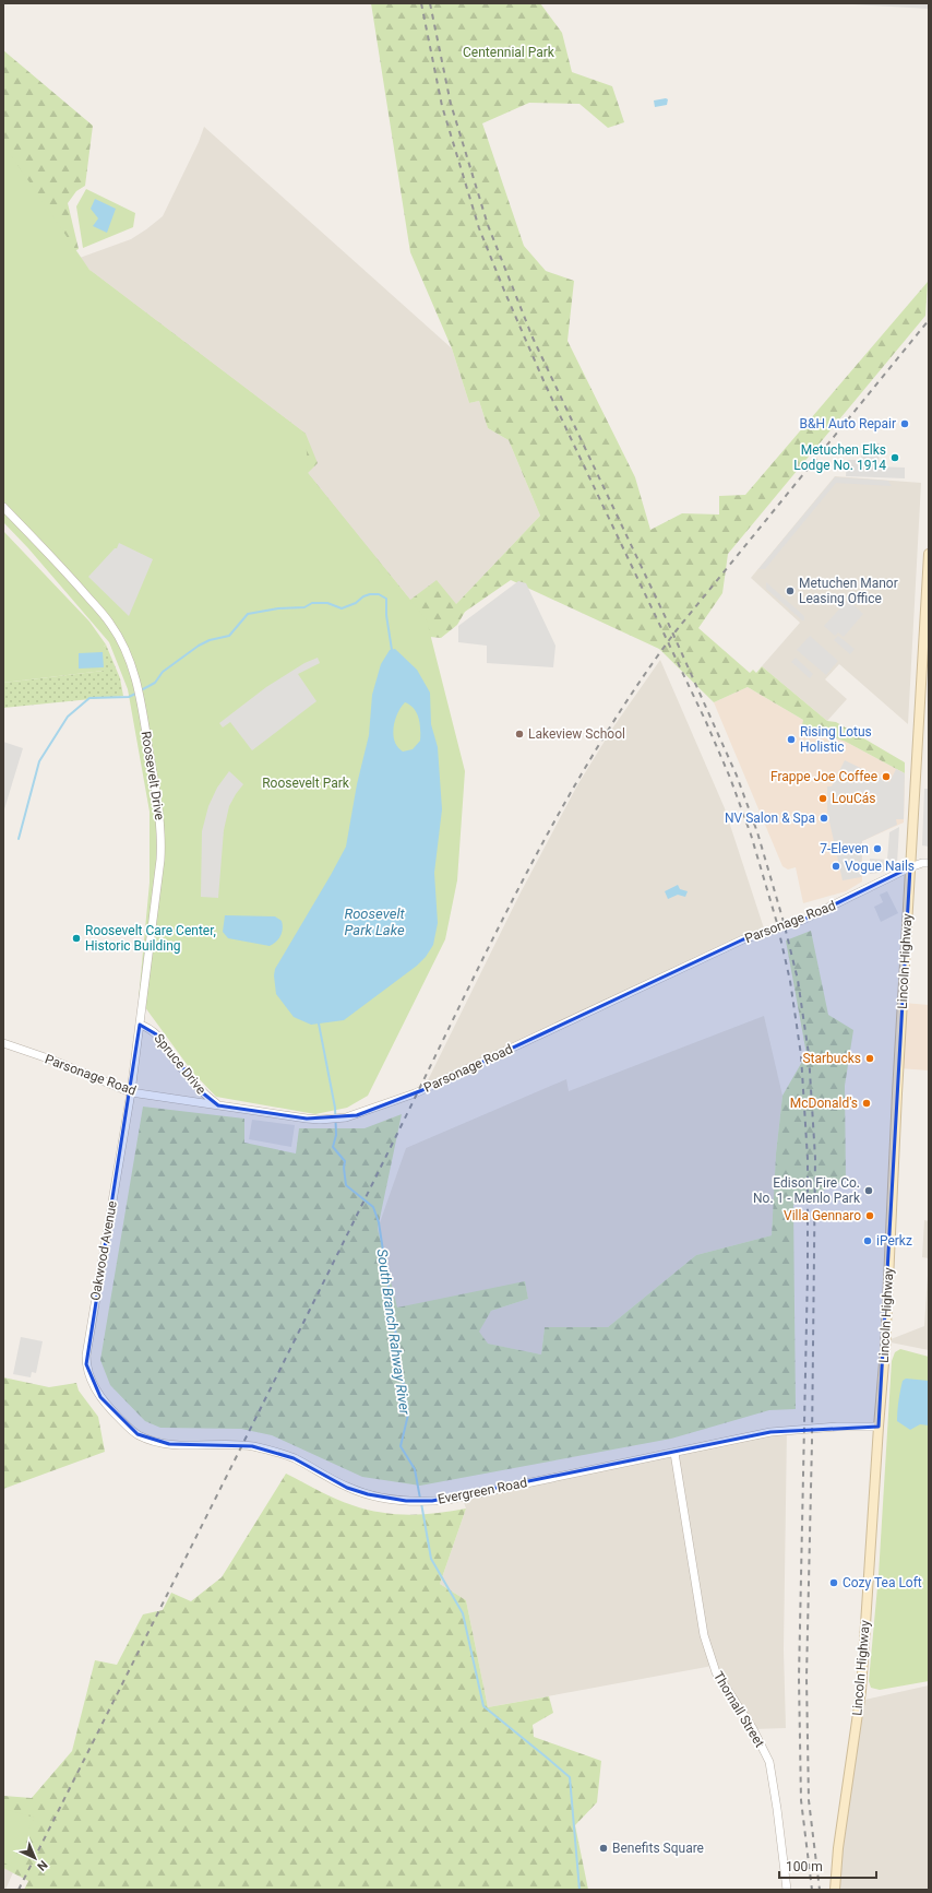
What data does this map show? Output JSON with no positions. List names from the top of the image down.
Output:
{
  "streets": {
    "main road": ["Lincoln Highway"],
    "street": [
      "Roosevelt Drive",
      "Parsonage Road",
      "Spruce Drive",
      "Oakwood Avenue",
      "Evergreen Road",
      "Thornall Street"
    ]
  },
  "crossings": [
    ["Roosevelt Drive", "Parsonage Road"],
    ["Roosevelt Drive", "Spruce Drive"],
    ["Roosevelt Drive", "Oakwood Avenue"],
    ["Parsonage Road", "Lincoln Highway"],
    ["Parsonage Road", "Spruce Drive"],
    ["Parsonage Road", "Oakwood Avenue"],
    ["Lincoln Highway", "Evergreen Road"],
    ["Oakwood Avenue", "Evergreen Road"],
    ["Evergreen Road", "Thornall Street"]
  ],
  "water": ["Roosevelt Park Lake", "South Branch Rahway River"],
  "parks": ["Centennial Park", "Roosevelt Park"],
  "places": [
    "B&H Auto Repair",
    "Metuchen Elks Lodge No. 1914",
    "Metuchen Manor Leasing Office",
    "Lakeview School",
    "Rising Lotus Holistic",
    "Frappe Joe Coffee",
    "LouCás",
    "NV Salon & Spa",
    "7-Eleven",
    "Vogue Nails",
    "Roosevelt Care Center, Historic Building",
    "Starbucks",
    "McDonald's",
    "Edison Fire Co. No. 1 - Menlo Park",
    "Villa Gennaro",
    "iPerkz",
    "Cozy Tea Loft",
    "Benefits Square"
  ],
  "scale_bar": "100 m",
  "north": "bottom right"
}
